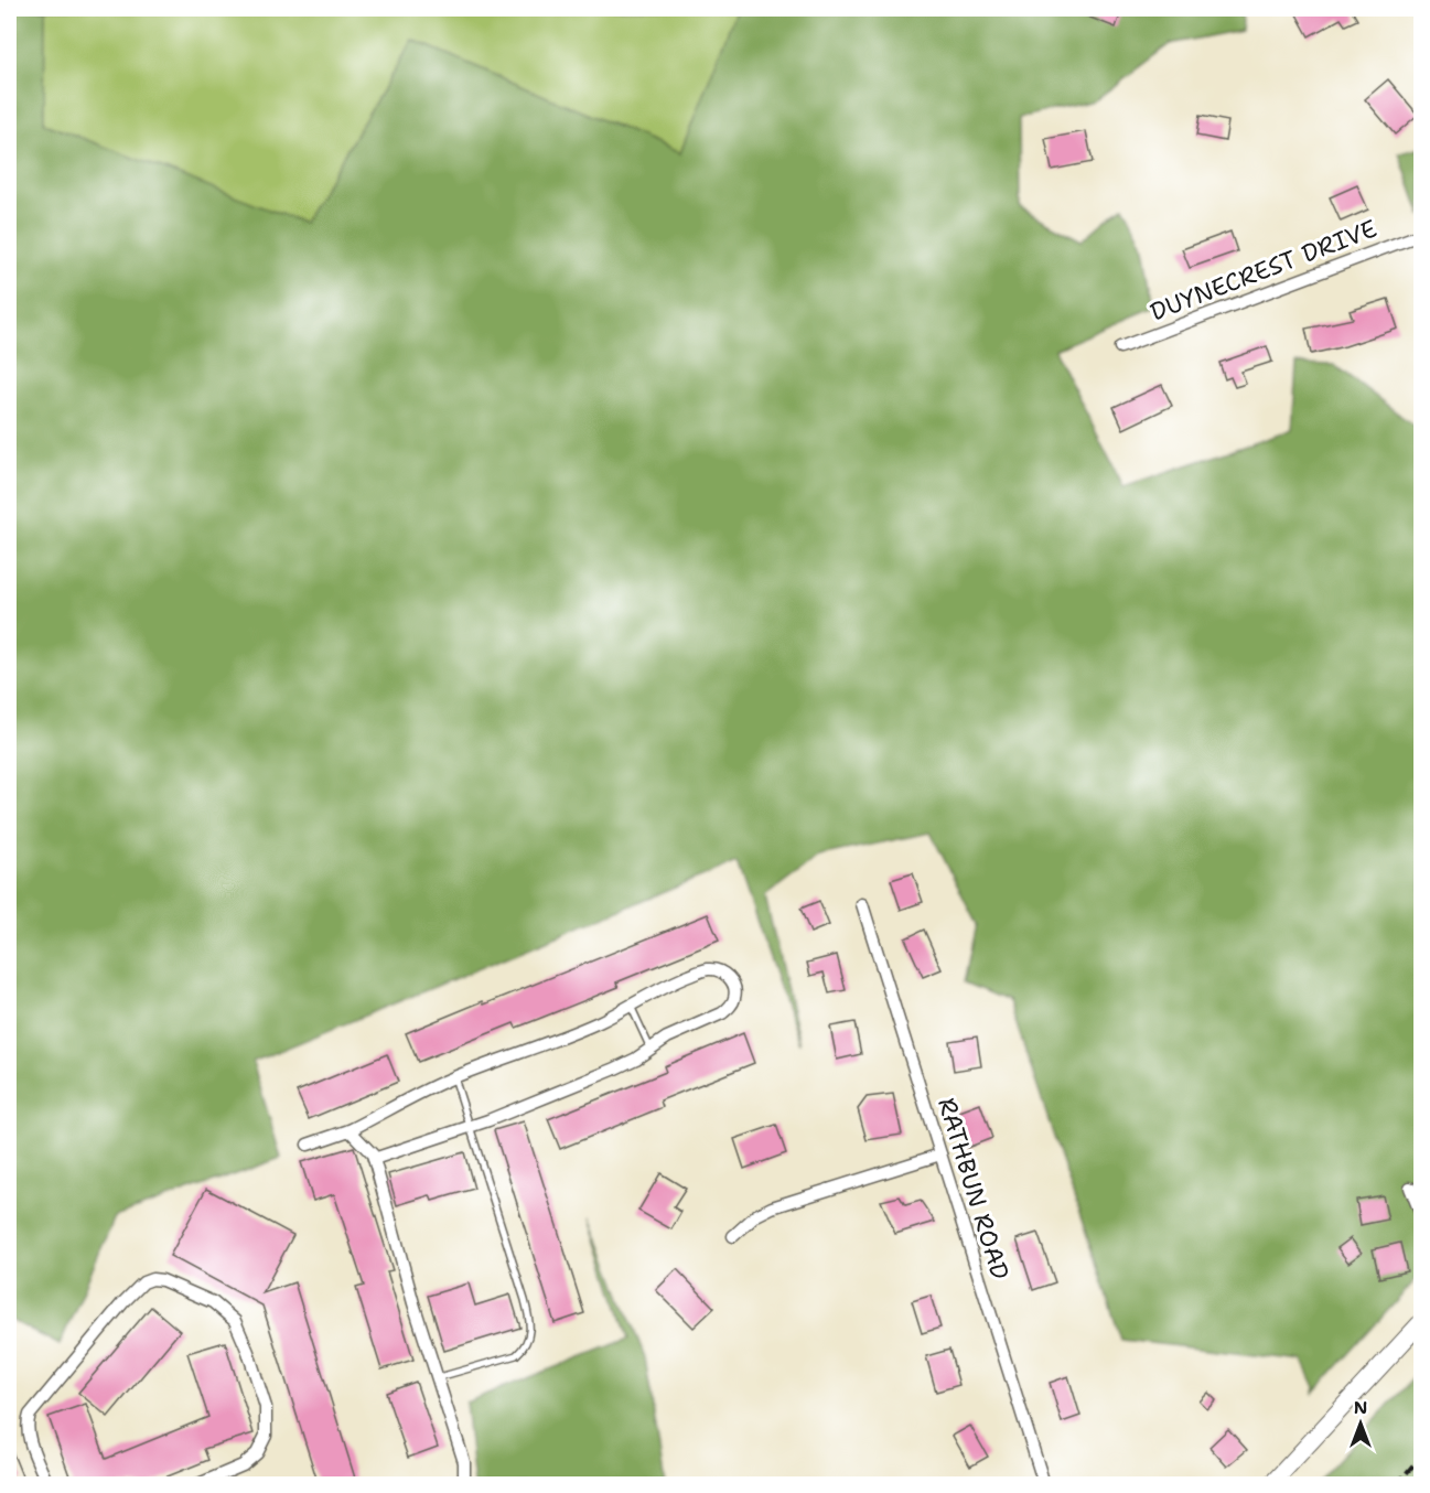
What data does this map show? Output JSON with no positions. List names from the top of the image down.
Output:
{
  "streets": {
    "street": ["DUYNECREST DRIVE", "RATHBUN ROAD"]
  },
  "north": "top"
}
